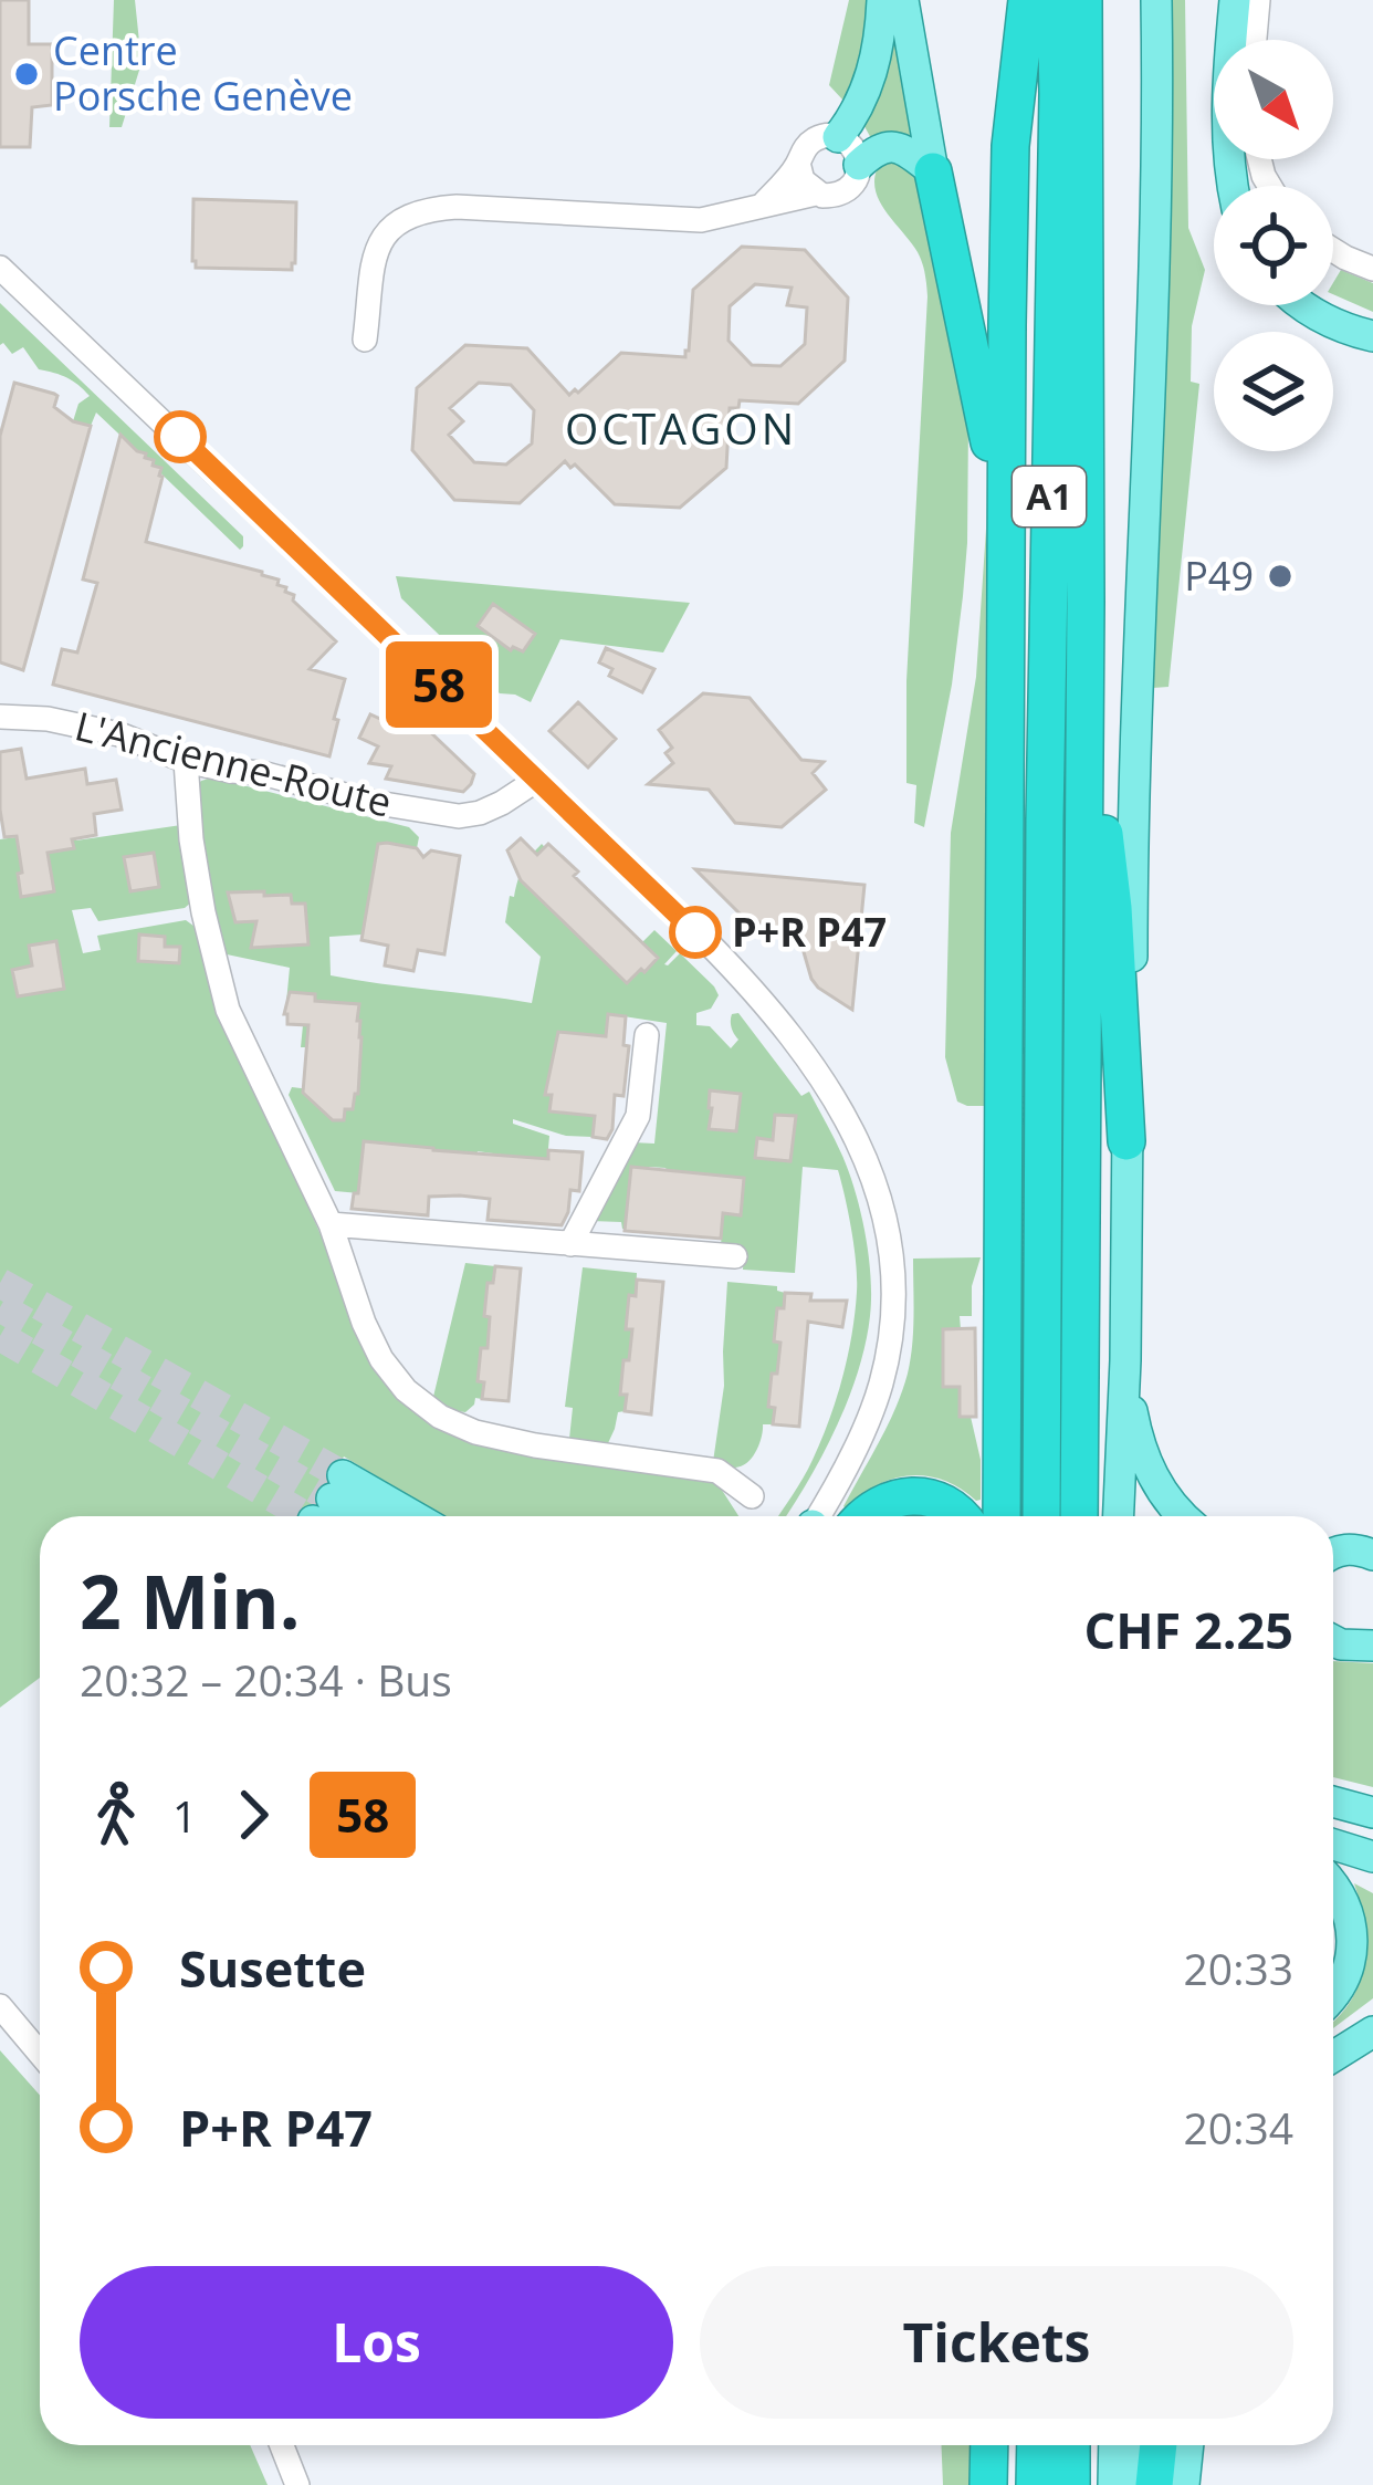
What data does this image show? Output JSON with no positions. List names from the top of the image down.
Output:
{
  "streets": {
    "highway": ["A1"],
    "street": ["L'Ancienne-Route"]
  },
  "districts": ["OCTAGON"],
  "places": ["Centre Porsche Genève", "P49", "P+R P47"],
  "lines": ["bus line 58"],
  "north": "bottom right",
  "page": {
    "on_map": "58",
    "heading": ["2 Min.", "20:32 – 20:34 · Bus", "CHF 2.25"],
    "legs": ["1", "58"],
    "list": [
      {
        "name": "Susette",
        "value": "20:33"
      },
      {
        "name": "P+R P47",
        "value": "20:34"
      }
    ],
    "buttons": ["Los", "Tickets"]
  }
}
